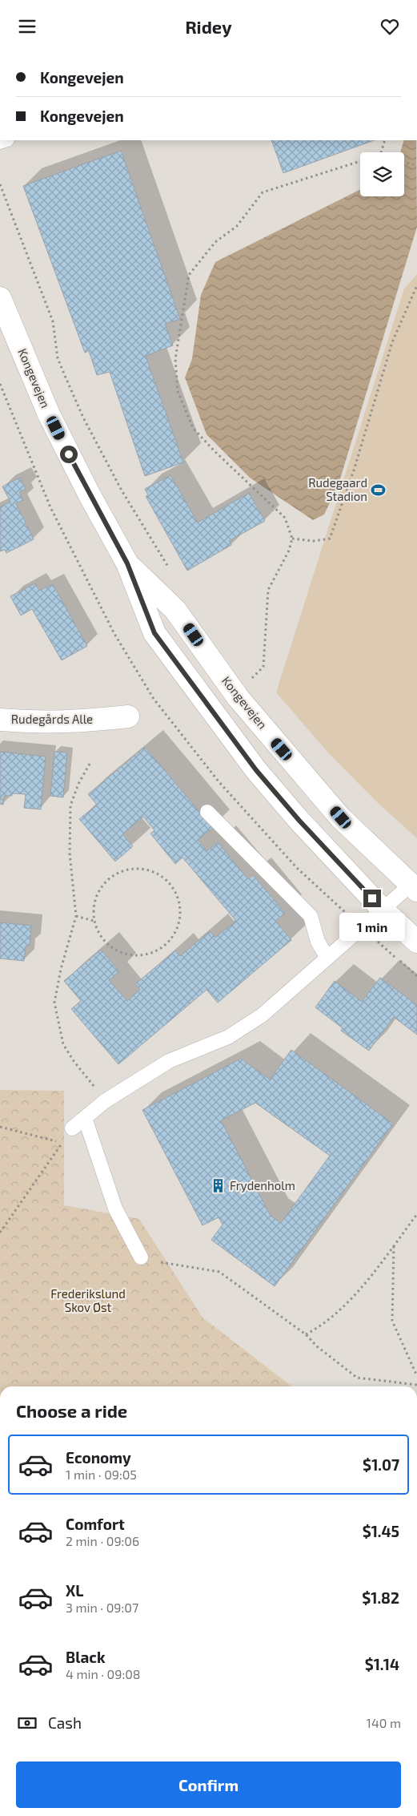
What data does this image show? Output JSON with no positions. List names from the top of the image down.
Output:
{
  "streets": {
    "main road": ["Kongevejen", "Rudegårds Alle"]
  },
  "parks": ["Frederikslund Skov Øst"],
  "places": {
    "sports": ["Rudegaard Stadion"],
    "building": ["Frydenholm"]
  },
  "page": {
    "header": "Ridey",
    "banner": ["Kongevejen", "Kongevejen"],
    "bubble": "1 min",
    "heading": "Choose a ride",
    "list": [
      {
        "name": "Economy",
        "note": "1 min · 09:05",
        "value": "$1.07"
      },
      {
        "name": "Comfort",
        "note": "2 min · 09:06",
        "value": "$1.45"
      },
      {
        "name": "XL",
        "note": "3 min · 09:07",
        "value": "$1.82"
      },
      {
        "name": "Black",
        "note": "4 min · 09:08",
        "value": "$1.14"
      }
    ],
    "pay": ["Cash", "140 m"],
    "buttons": "Confirm"
  }
}
